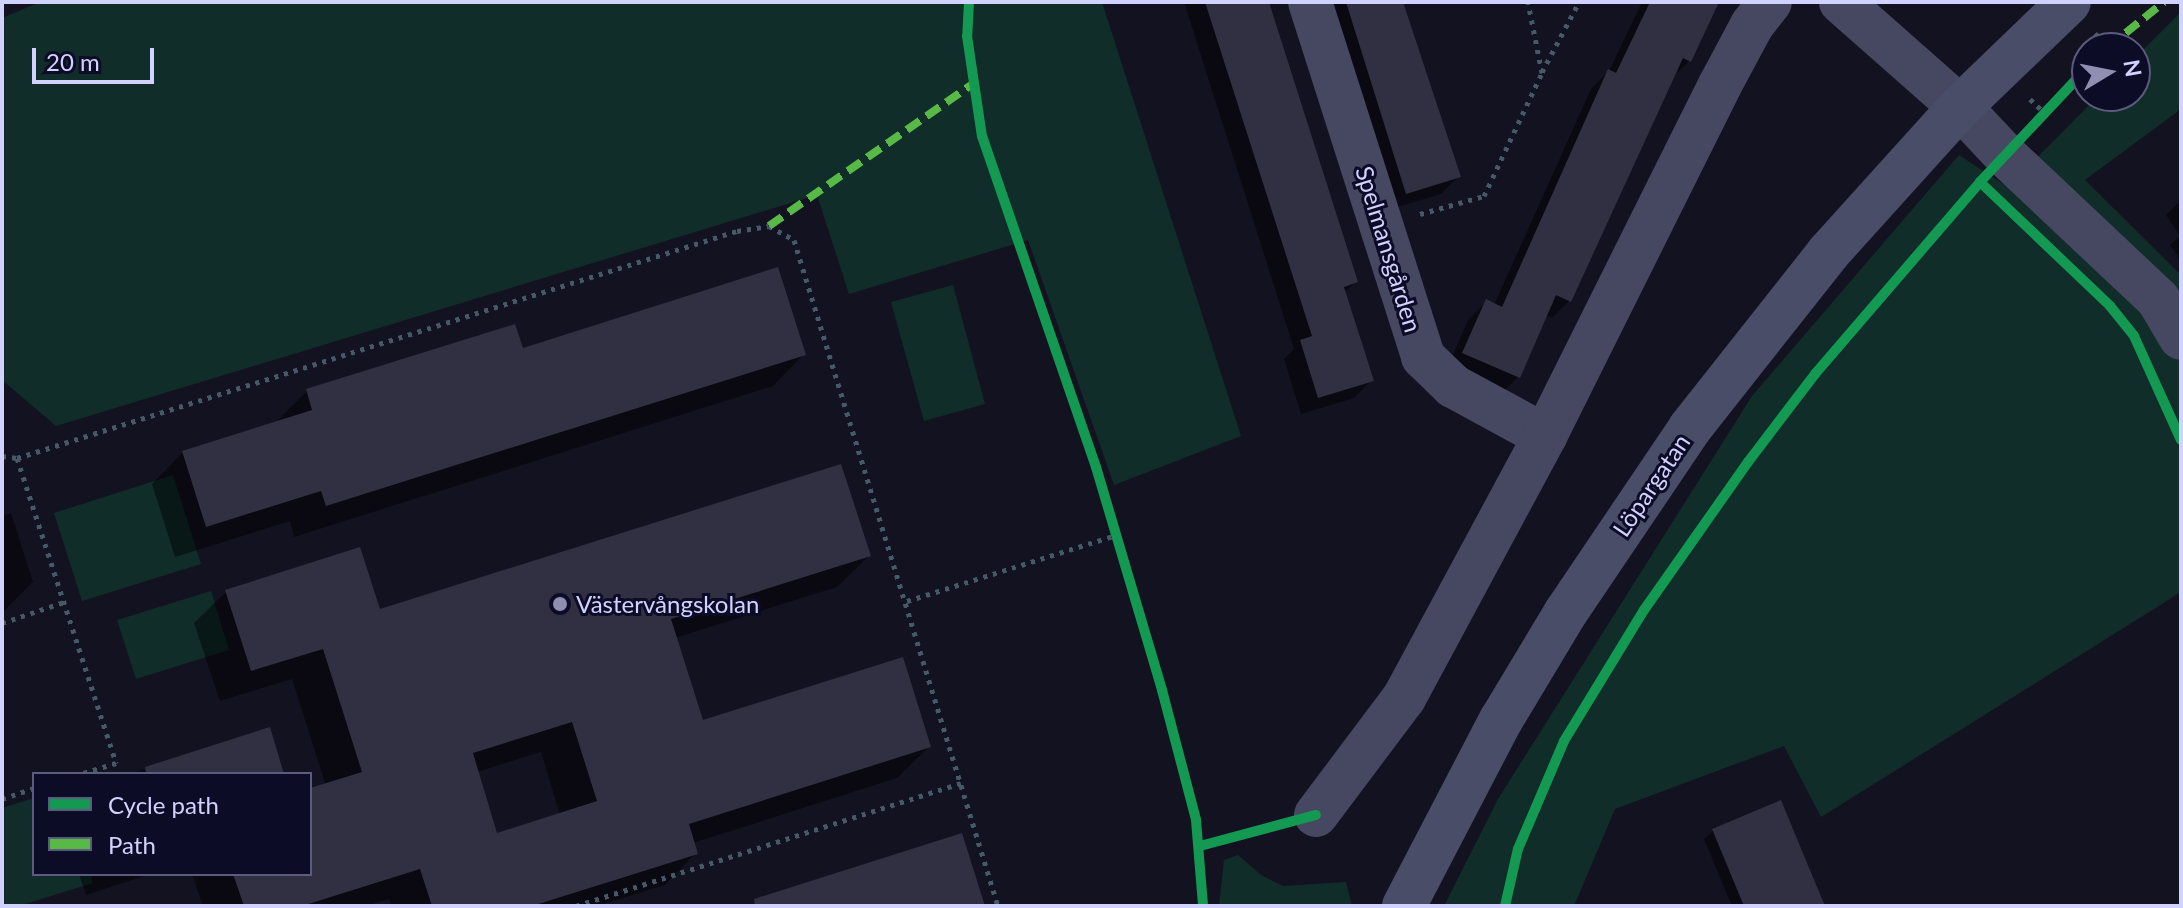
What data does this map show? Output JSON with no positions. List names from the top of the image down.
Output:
{
  "streets": {
    "street": ["Spelmansgården", "Löpargatan"]
  },
  "places": ["Västervångskolan"],
  "legend": ["Cycle path", "Path"],
  "scale_bar": "20 m",
  "north": "right"
}
